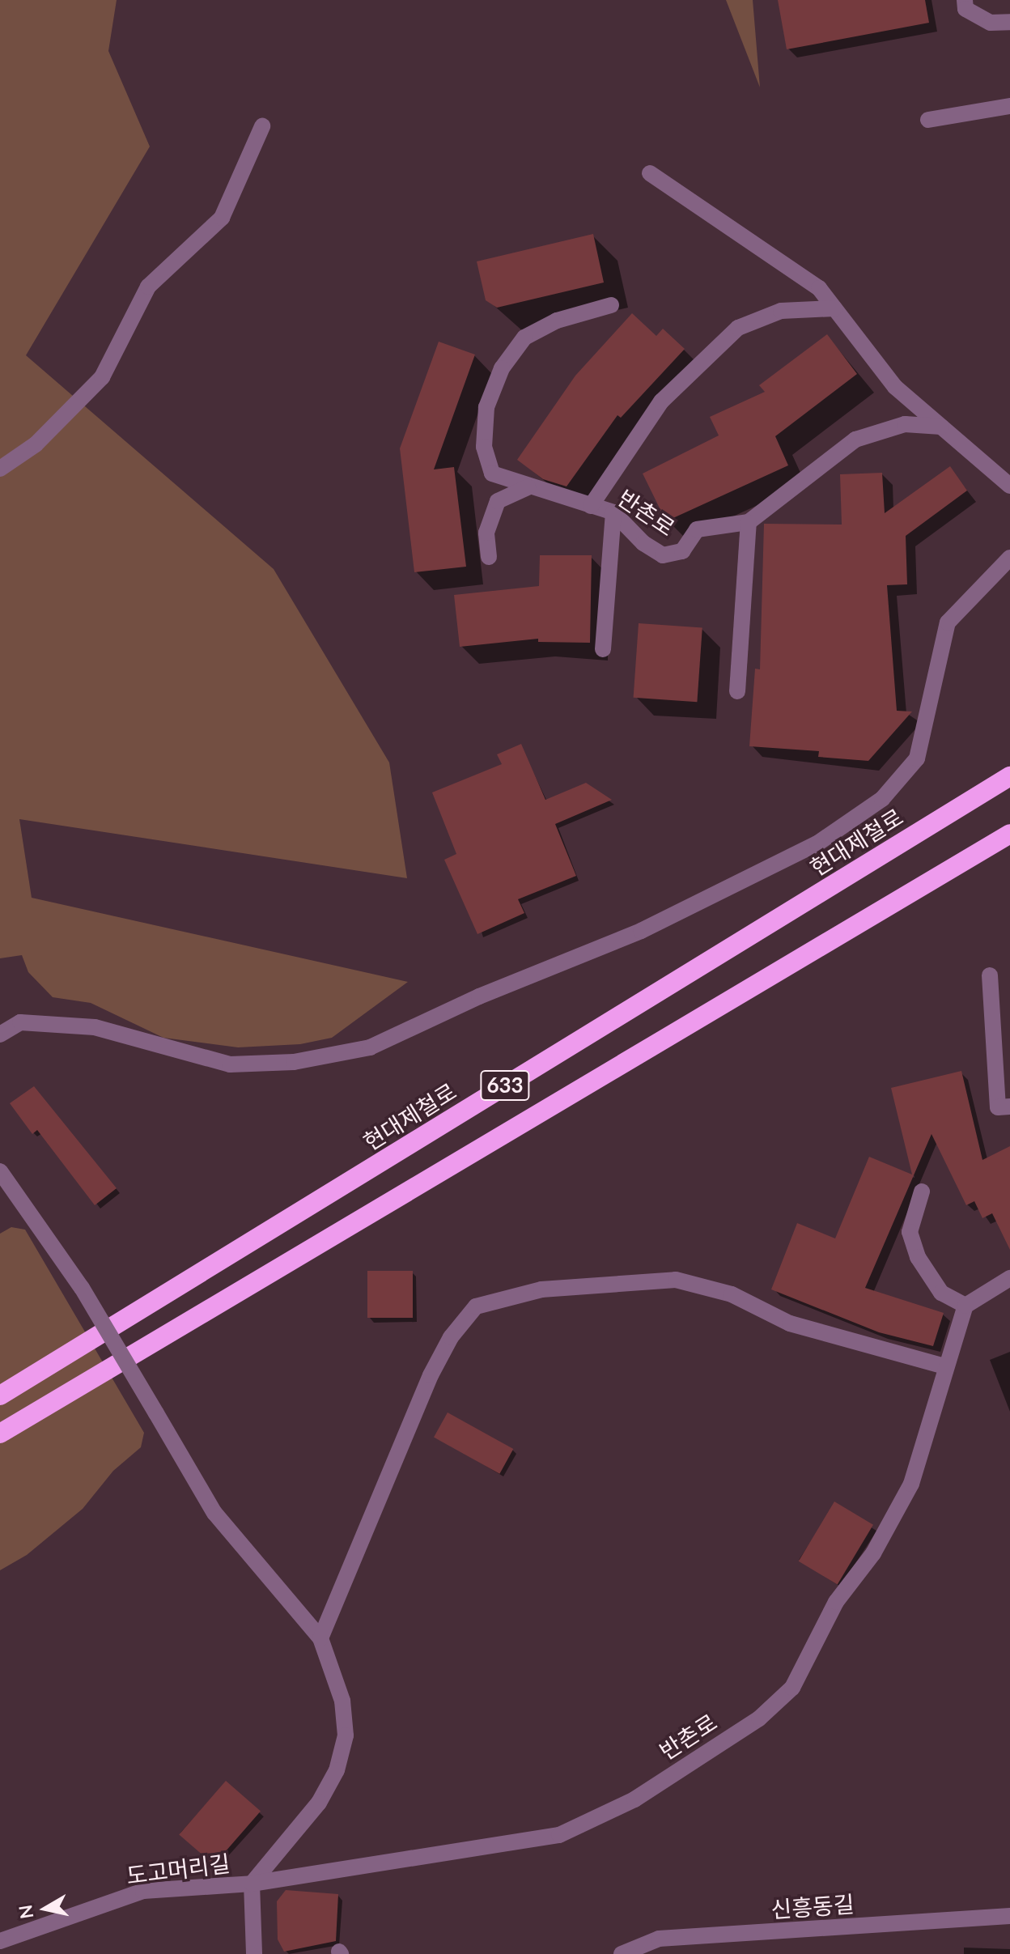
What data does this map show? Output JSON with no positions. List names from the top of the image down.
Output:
{
  "streets": {
    "highway": ["현대제철로", "633"],
    "street": ["반촌로", "도고머리길", "신흥동길"]
  },
  "crossings": [
    ["반촌로", "도고머리길"]
  ],
  "north": "left"
}
